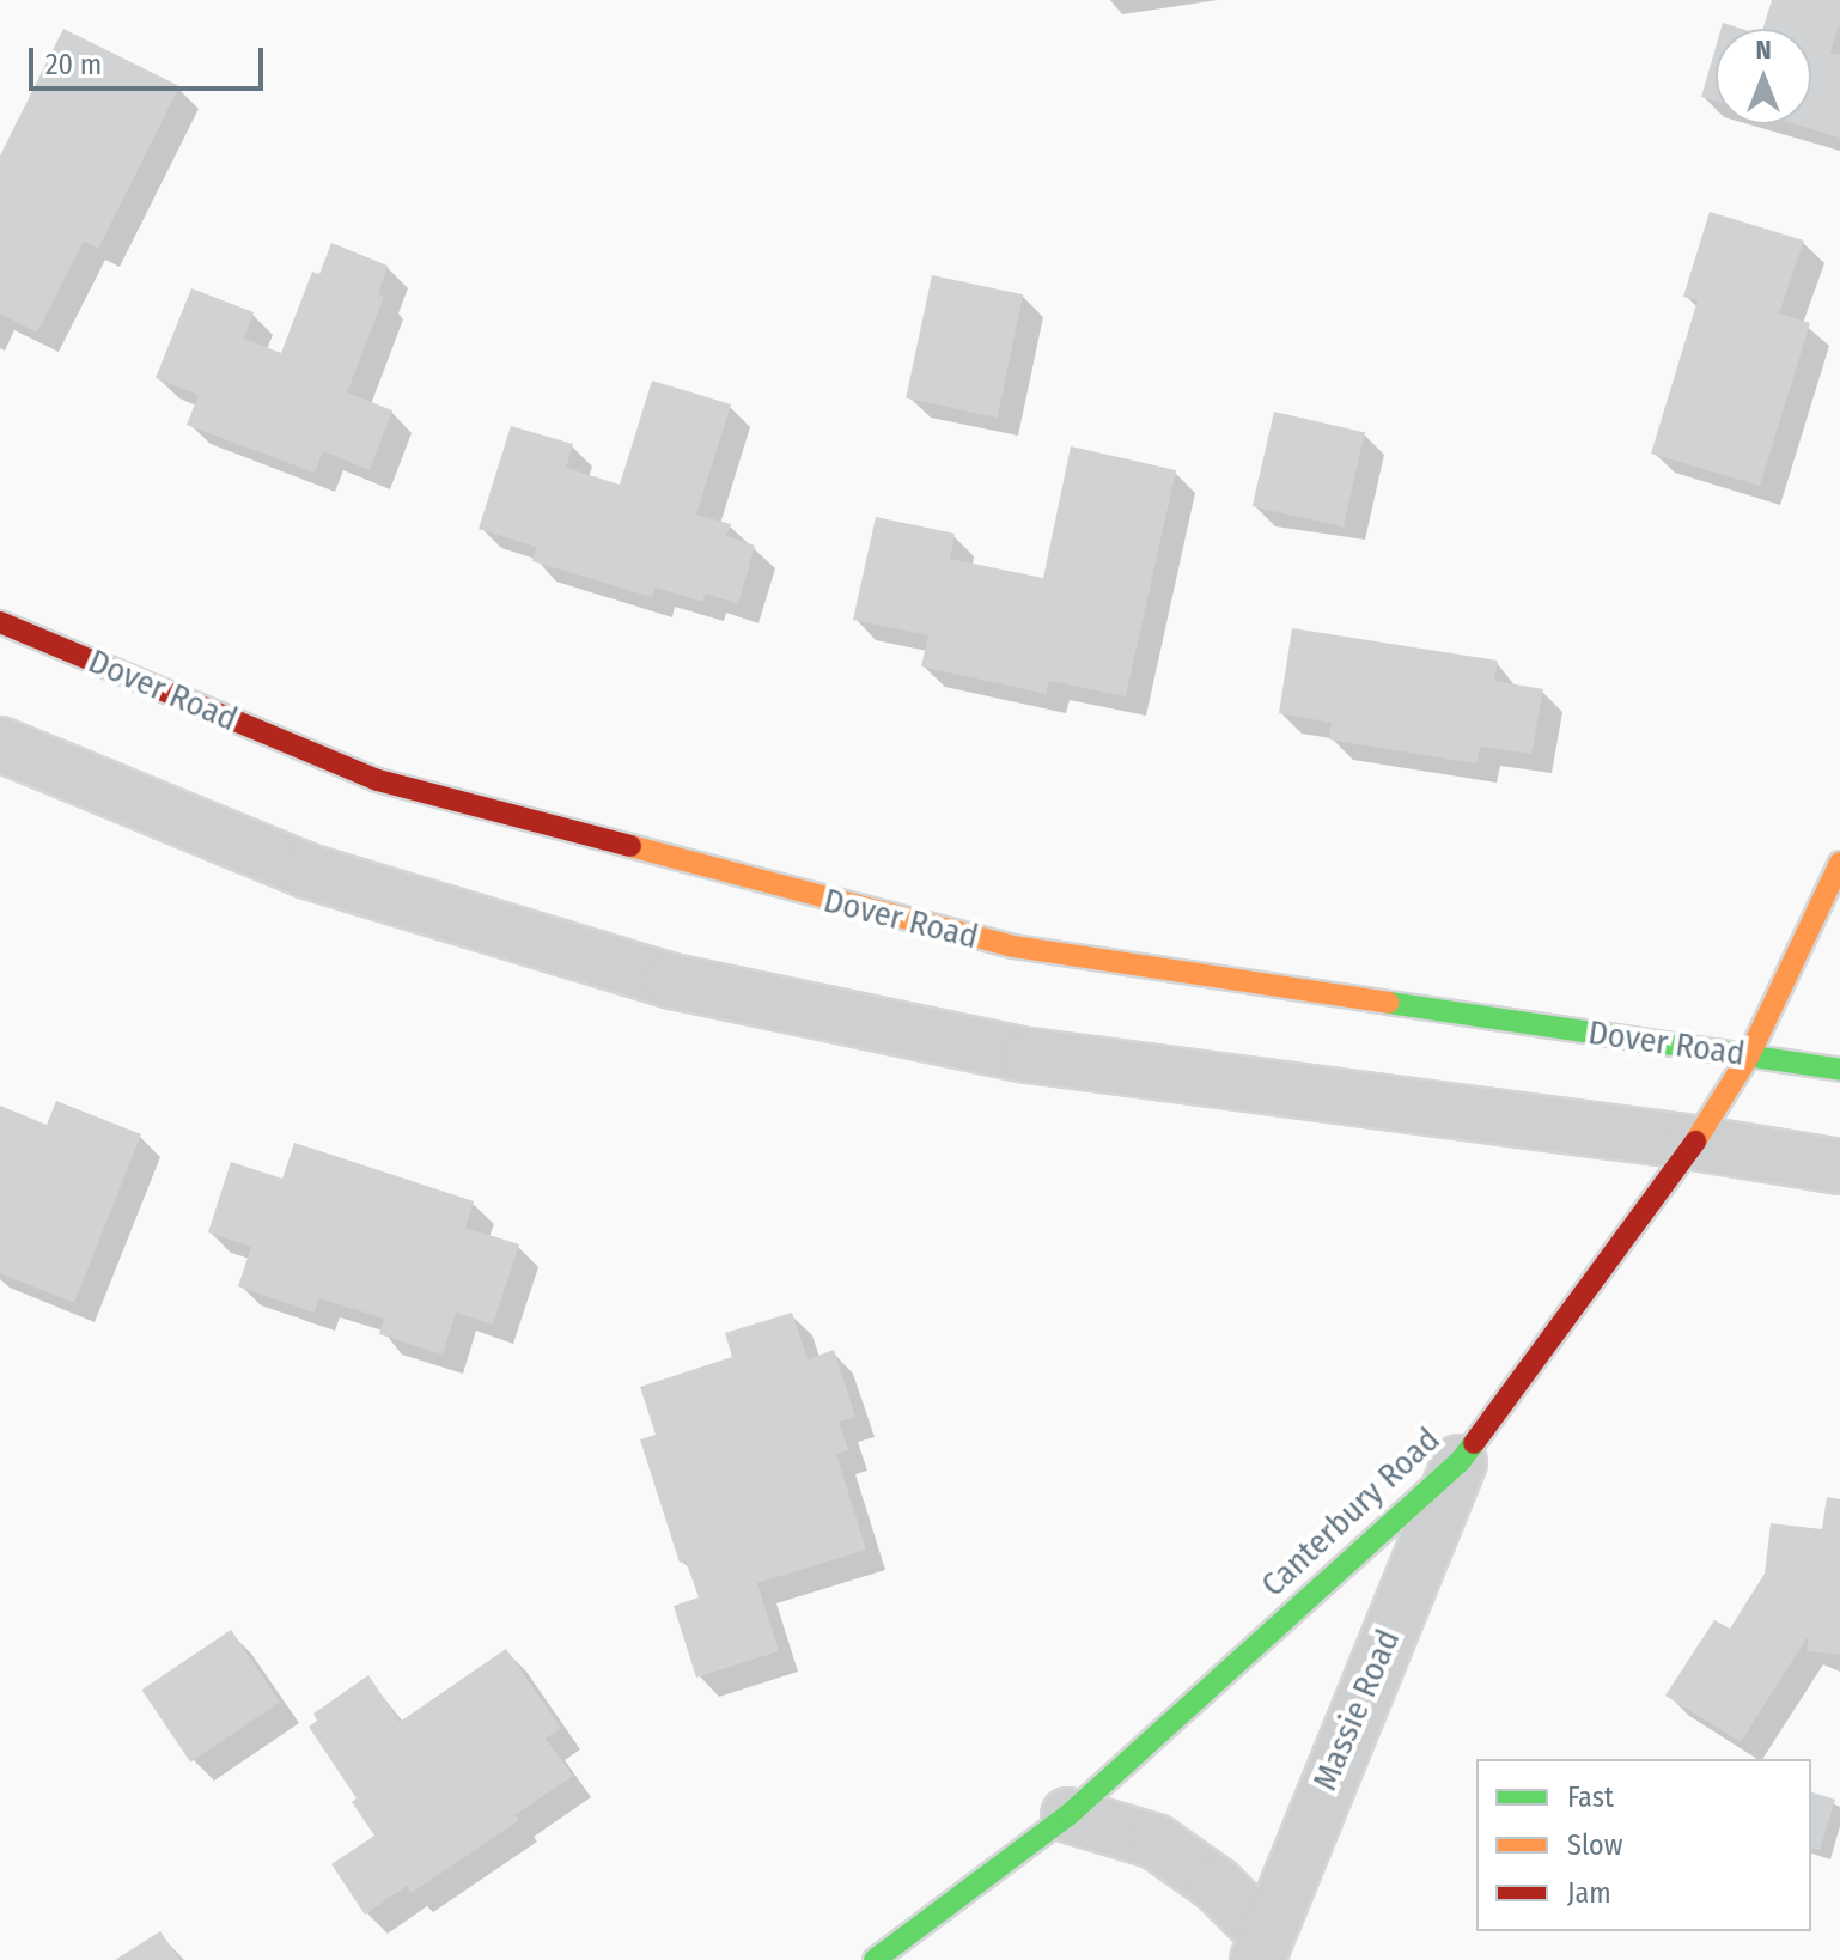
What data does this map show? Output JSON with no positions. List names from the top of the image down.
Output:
{
  "streets": {
    "street": ["Dover Road", "Canterbury Road", "Massie Road"]
  },
  "crossings": [
    ["Dover Road", "Canterbury Road"],
    ["Canterbury Road", "Massie Road"]
  ],
  "legend": ["Fast", "Slow", "Jam"],
  "scale_bar": "20 m",
  "north": "top"
}
